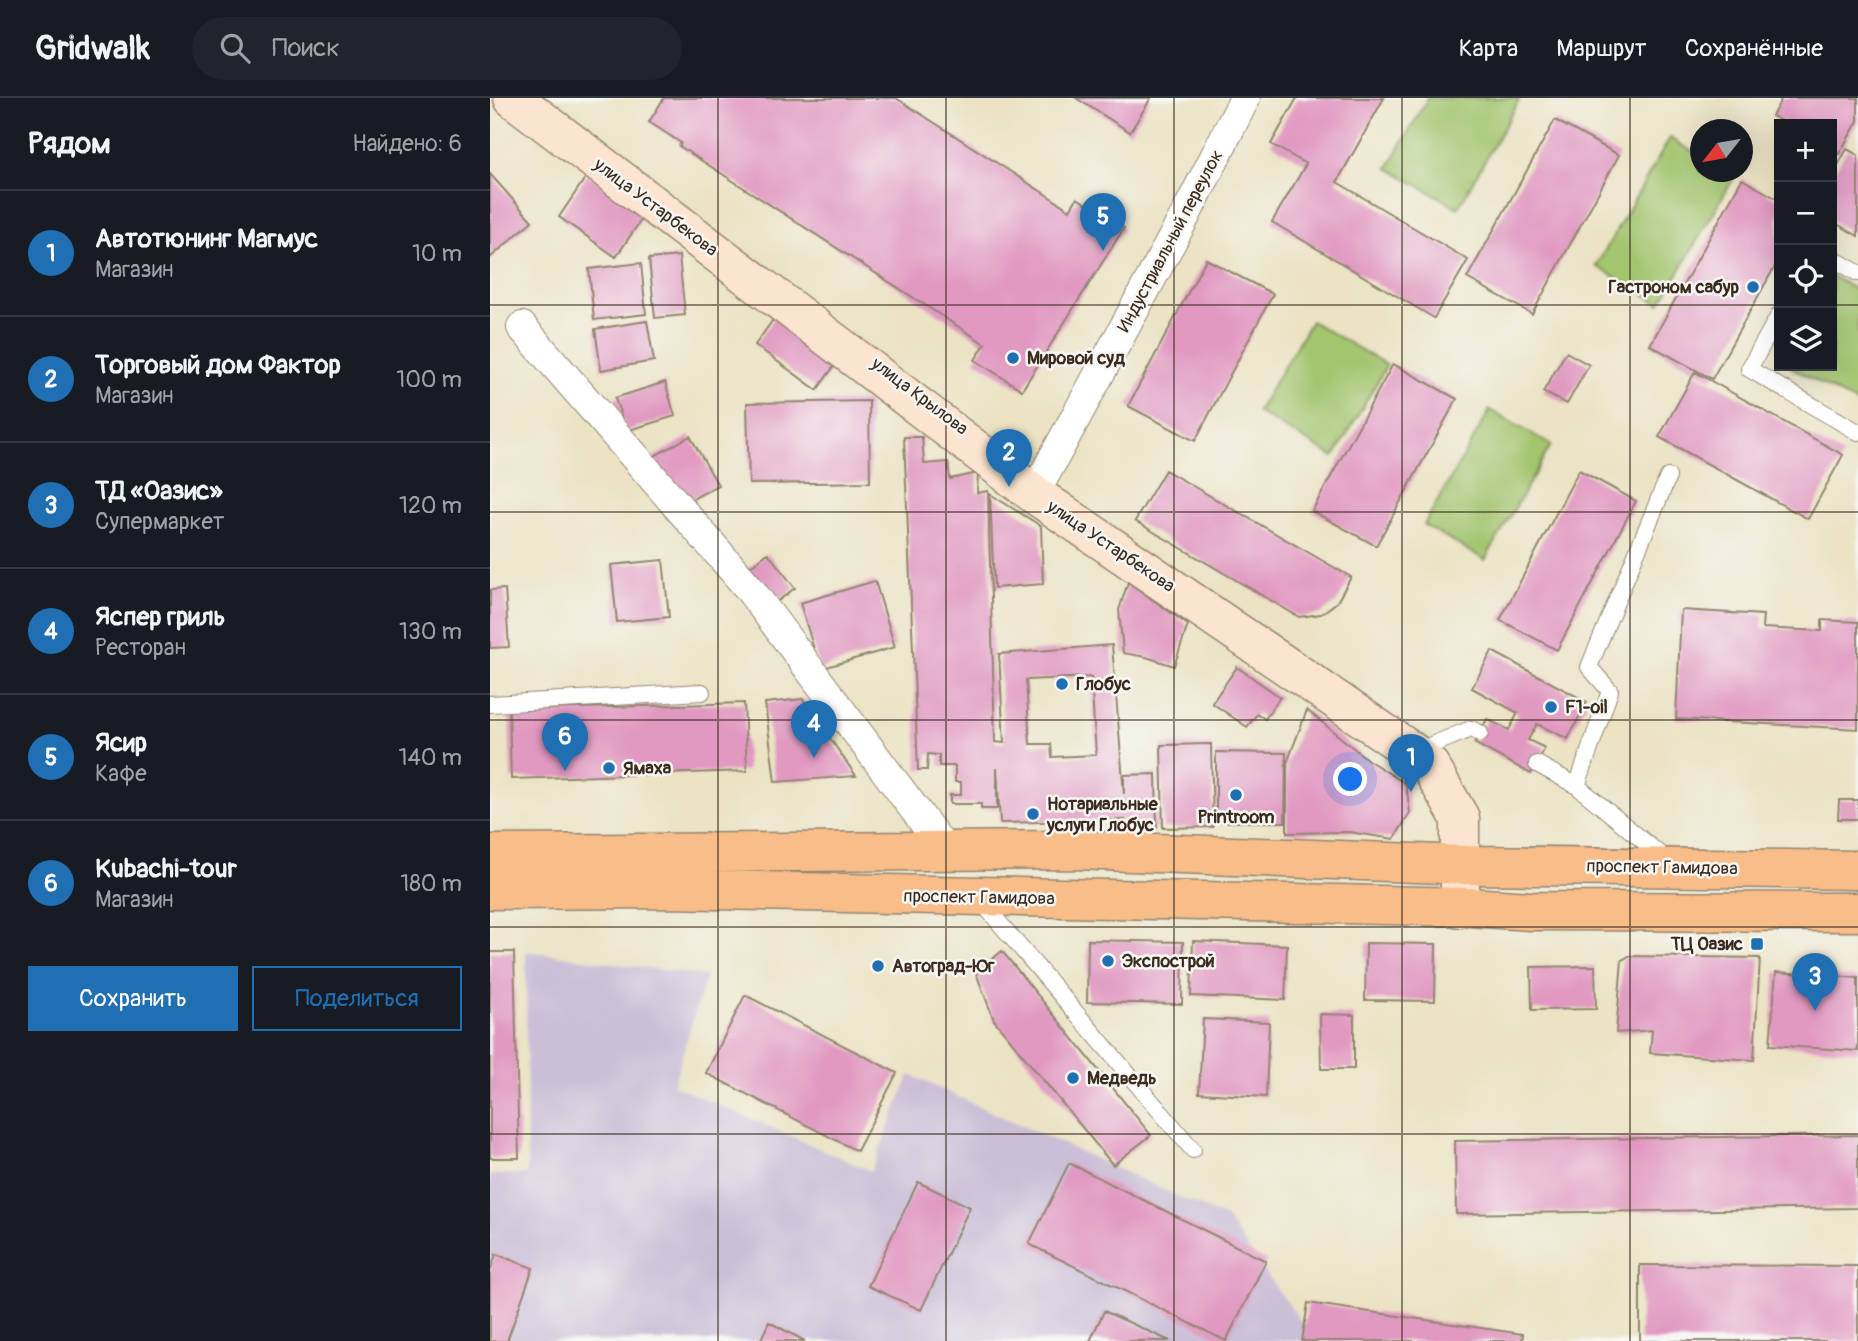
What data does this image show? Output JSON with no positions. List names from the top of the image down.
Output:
{
  "streets": {
    "main road": ["улица Устарбекова", "улица Крылова", "проспект Гамидова"],
    "street": ["Индустриальный переулок"]
  },
  "crossings": [
    ["улица Устарбекова", "Индустриальный переулок"],
    ["улица Устарбекова", "улица Крылова"],
    ["Индустриальный переулок", "улица Крылова"],
    ["улица Крылова", "проспект Гамидова"]
  ],
  "places": {
    "other": [
      "Гастроном сабур",
      "Мировой суд",
      "Глобус",
      "F1-oil",
      "Ямаха",
      "Printroom",
      "Нотариальные услуги Глобус",
      "Экспострой",
      "Автоград-Юг",
      "Медведь"
    ],
    "transit": ["ТЦ Оазис"]
  },
  "north": "bottom left",
  "page": {
    "header": "Gridwalk",
    "search": "Поиск",
    "nav": ["Карта", "Маршрут", "Сохранённые"],
    "heading": ["Рядом", "Найдено: 6"],
    "map_buttons": ["+", "−"],
    "list": [
      {
        "mark": "1",
        "name": "Автотюнинг Магмус",
        "note": "Магазин",
        "value": "10 m"
      },
      {
        "mark": "2",
        "name": "Торговый дом Фактор",
        "note": "Магазин",
        "value": "100 m"
      },
      {
        "mark": "3",
        "name": "ТД «Оазис»",
        "note": "Супермаркет",
        "value": "120 m"
      },
      {
        "mark": "4",
        "name": "Яспер гриль",
        "note": "Ресторан",
        "value": "130 m"
      },
      {
        "mark": "5",
        "name": "Ясир",
        "note": "Кафе",
        "value": "140 m"
      },
      {
        "mark": "6",
        "name": "Kubachi-tour",
        "note": "Магазин",
        "value": "180 m"
      }
    ],
    "pins": [
      "5",
      "2",
      "4",
      "6",
      "1",
      "3"
    ],
    "buttons": ["Сохранить", "Поделиться"]
  }
}
